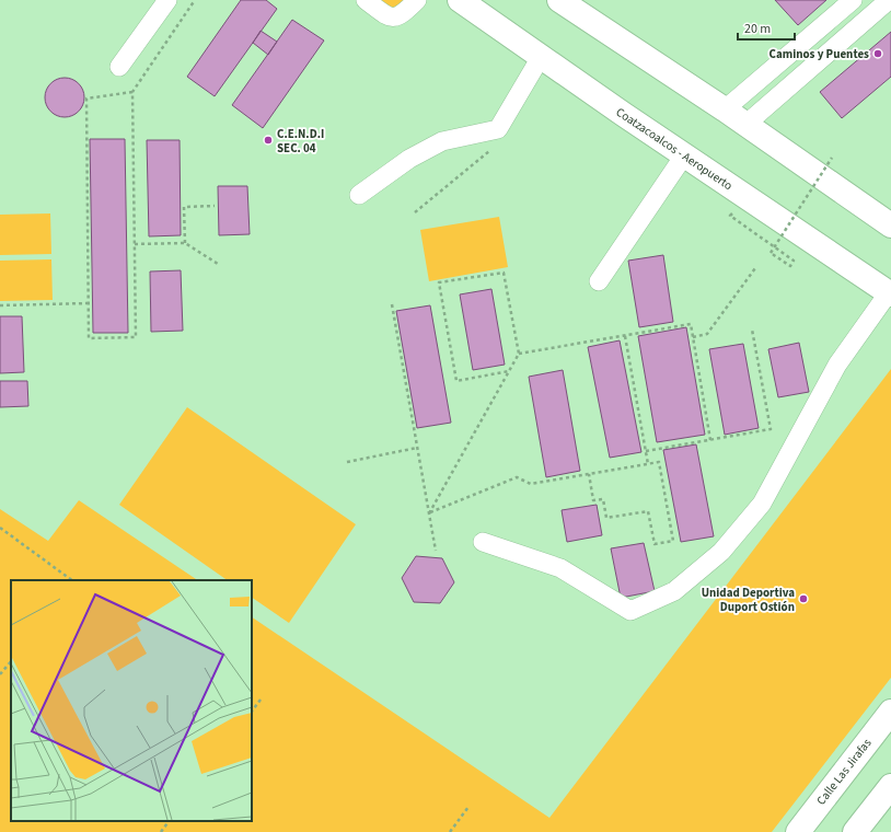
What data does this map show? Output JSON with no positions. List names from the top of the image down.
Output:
{
  "streets": {
    "main road": ["Coatzacoalcos - Aeropuerto", "Calle Las Jirafas"]
  },
  "places": ["Caminos y Puentes", "C.E.N.D.I SEC. 04", "Unidad Deportiva Duport Ostión"],
  "scale_bar": "20 m"
}
